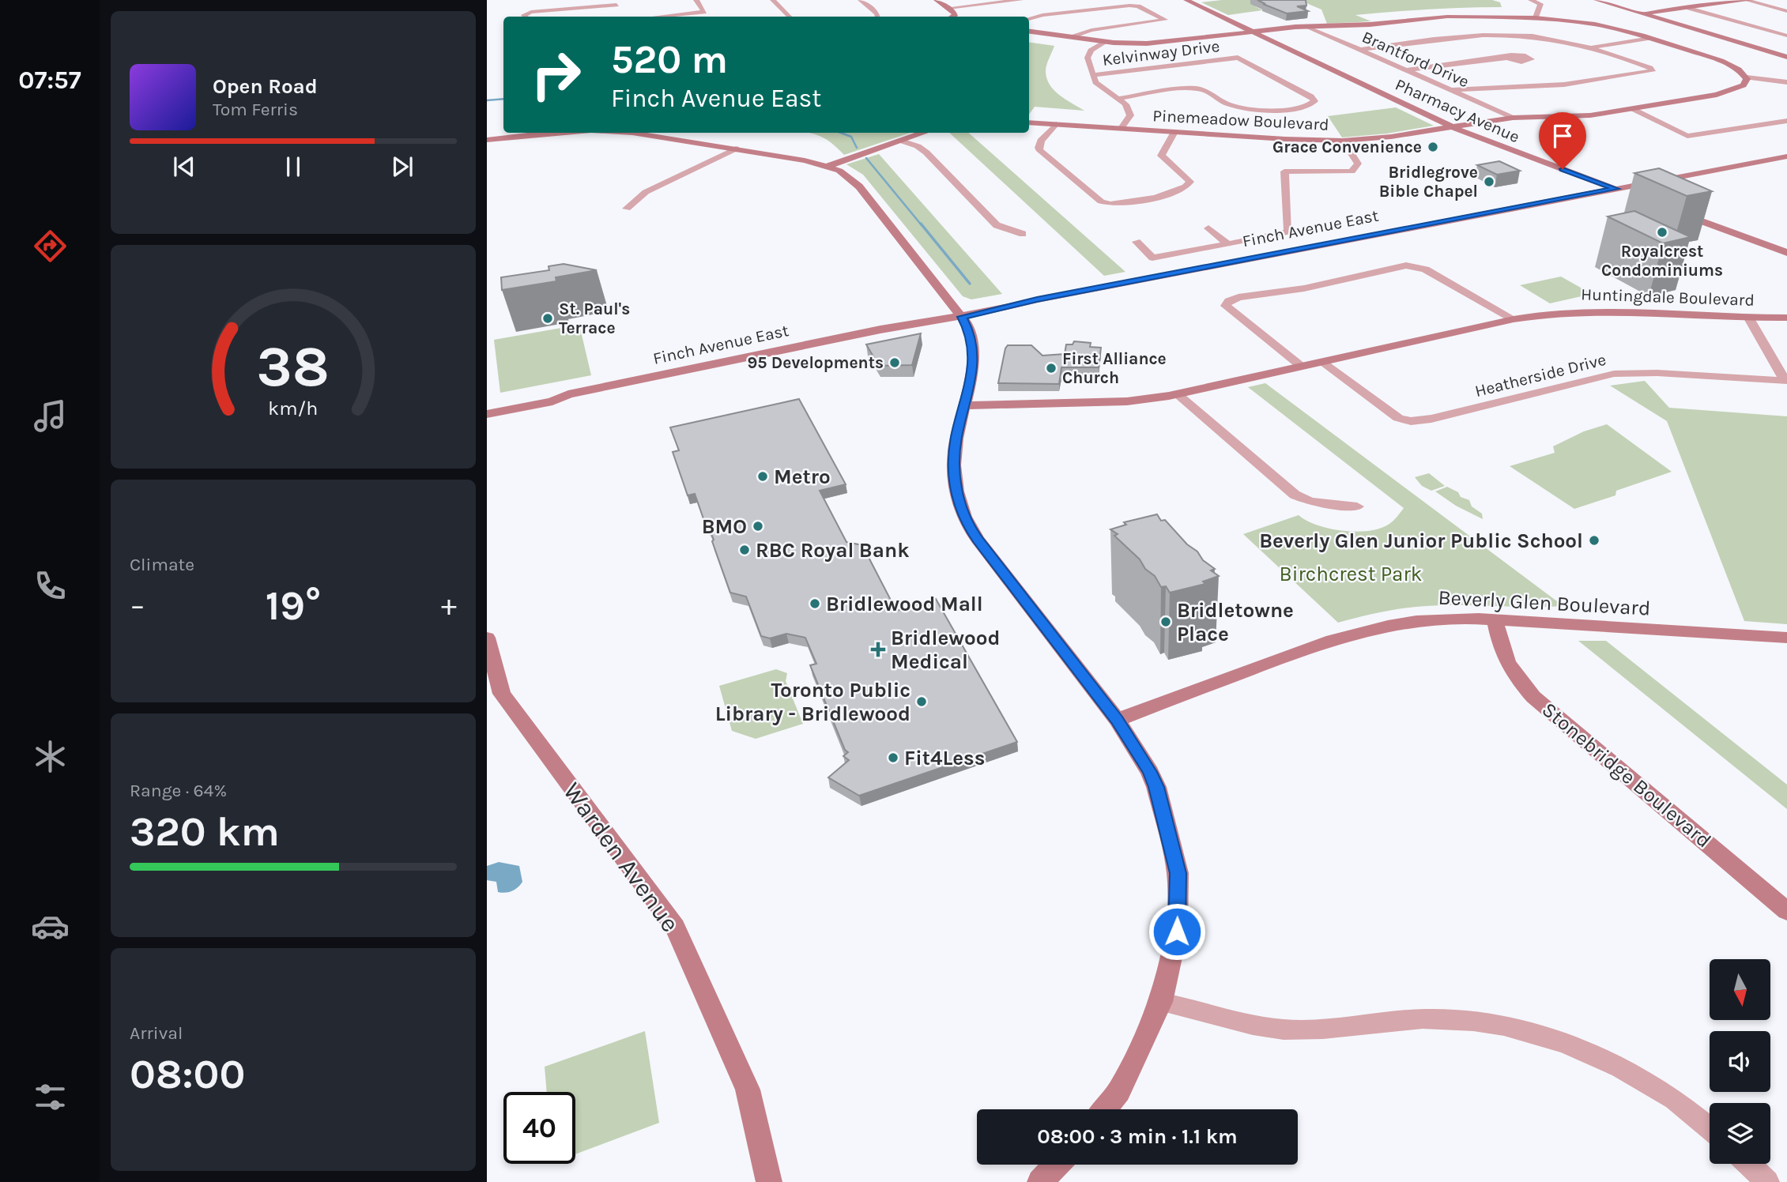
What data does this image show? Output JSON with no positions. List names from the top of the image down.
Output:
{
  "streets": {
    "street": [
      "Kelvinway Drive",
      "Brantford Drive",
      "Pharmacy Avenue",
      "Pinemeadow Boulevard",
      "Finch Avenue East",
      "Huntingdale Boulevard",
      "Heatherside Drive",
      "Beverly Glen Boulevard",
      "Stonebridge Boulevard",
      "Warden Avenue"
    ]
  },
  "crossings": [
    ["Brantford Drive", "Pinemeadow Boulevard"],
    ["Pharmacy Avenue", "Pinemeadow Boulevard"],
    ["Pharmacy Avenue", "Finch Avenue East"],
    ["Huntingdale Boulevard", "Heatherside Drive"],
    ["Beverly Glen Boulevard", "Stonebridge Boulevard"]
  ],
  "parks": ["Birchcrest Park"],
  "places": {
    "other": [
      "Grace Convenience",
      "Bridlegrove Bible Chapel",
      "Royalcrest Condominiums",
      "St. Paul's Terrace",
      "95 Developments",
      "First Alliance Church",
      "Metro",
      "BMO",
      "Beverly Glen Junior Public School",
      "RBC Royal Bank",
      "Bridlewood Mall",
      "Bridletowne Place",
      "Toronto Public Library - Bridlewood",
      "Fit4Less"
    ],
    "health": ["Bridlewood Medical"]
  },
  "north": "bottom",
  "page": {
    "tabs": "07:57",
    "turn": ["520 m", "Finch Avenue East"],
    "song": ["Open Road", "Tom Ferris"],
    "tile": [
      "Climate",
      ["Range · 64%", "320 km"],
      ["Arrival", "08:00"]
    ],
    "heat": ["−", "19°", "+"],
    "limit": "40",
    "trip": "08:00 · 3 min · 1.1 km",
    "gauge": ["38", "km/h"]
  }
}
